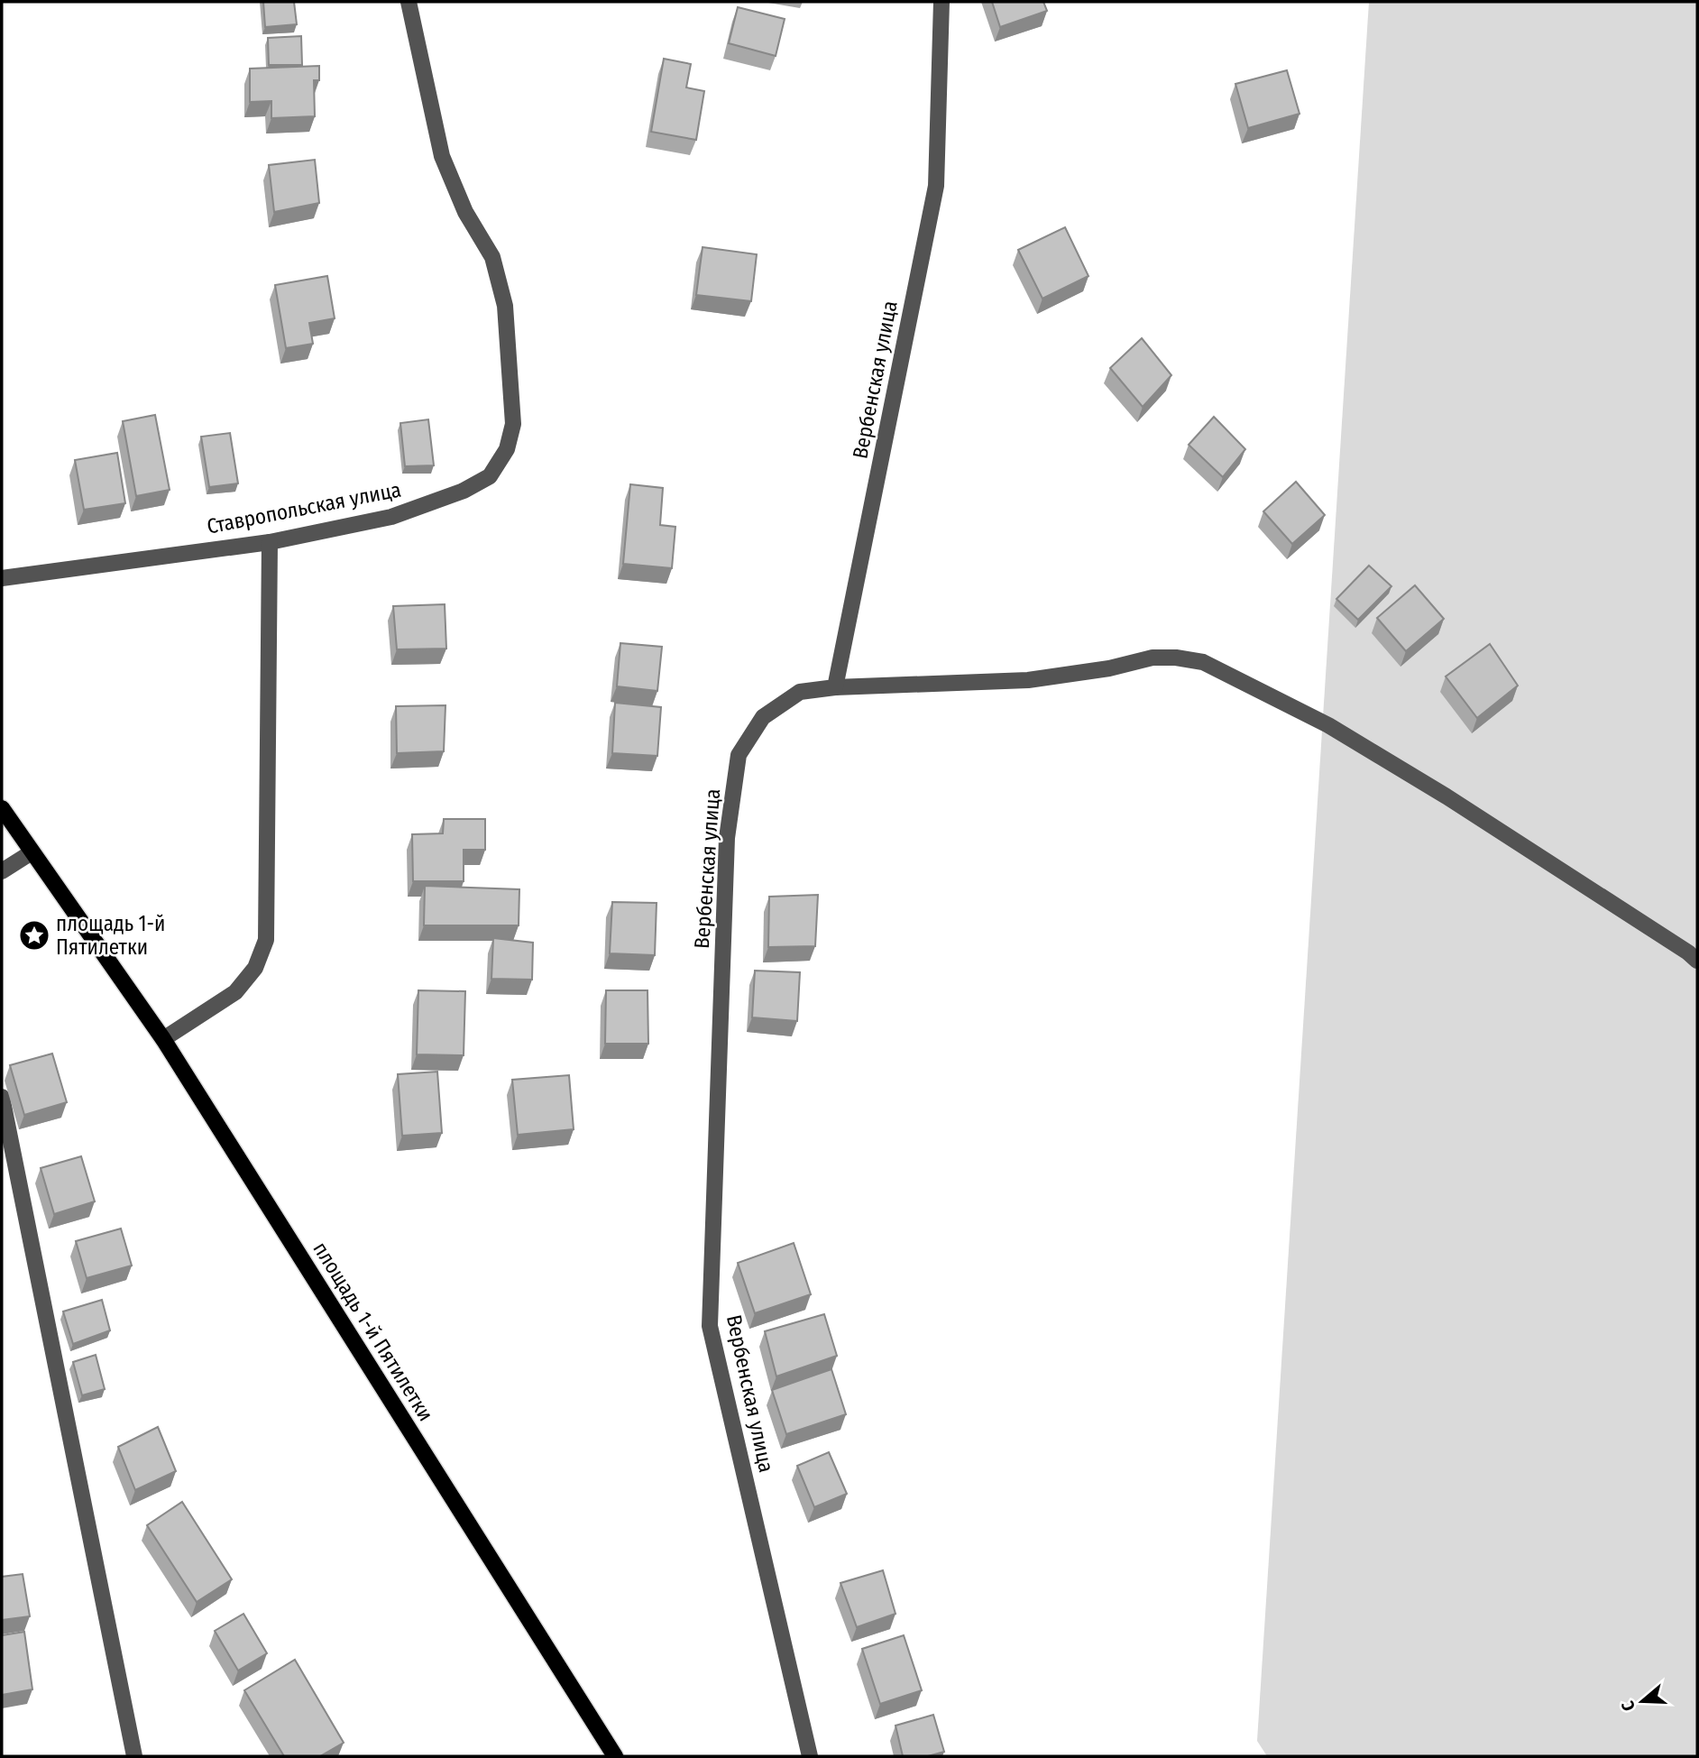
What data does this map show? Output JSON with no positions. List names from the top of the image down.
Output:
{
  "streets": {
    "main road": ["площадь 1-й Пятилетки"],
    "street": ["Вербенская улица", "Ставропольская улица"]
  },
  "places": {
    "place": ["площадь 1-й Пятилетки"]
  },
  "north": "left"
}
